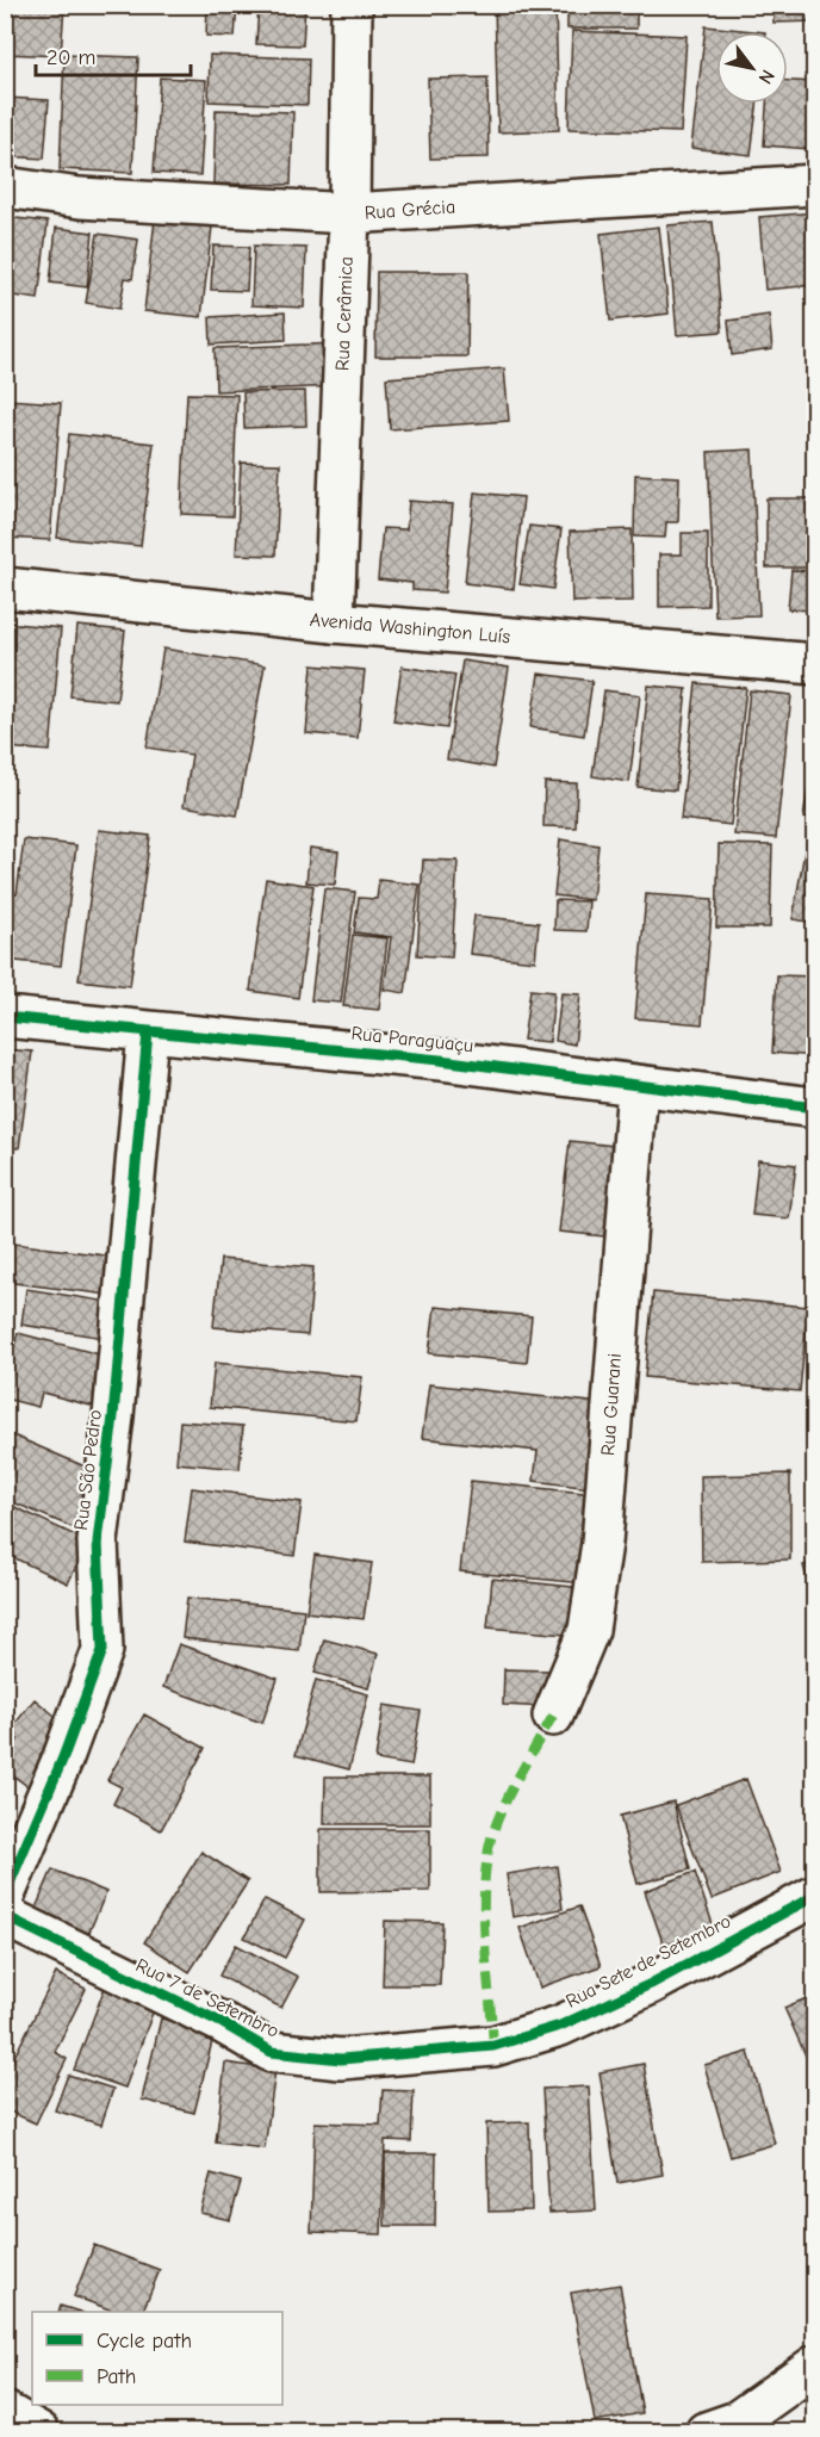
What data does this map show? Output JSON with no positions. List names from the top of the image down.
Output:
{
  "streets": {
    "street": [
      "Rua Grécia",
      "Rua Cerâmica",
      "Avenida Washington Luís",
      "Rua Paraguaçu",
      "Rua Guarani",
      "Rua São Pedro",
      "Rua Sete de Setembro",
      "Rua 7 de Setembro"
    ]
  },
  "crossings": [
    ["Rua Grécia", "Rua Cerâmica"],
    ["Rua Cerâmica", "Avenida Washington Luís"],
    ["Rua Paraguaçu", "Rua Guarani"],
    ["Rua Paraguaçu", "Rua São Pedro"],
    ["Rua Sete de Setembro", "Rua 7 de Setembro"]
  ],
  "legend": ["Cycle path", "Path"],
  "scale_bar": "20 m",
  "north": "bottom right"
}
